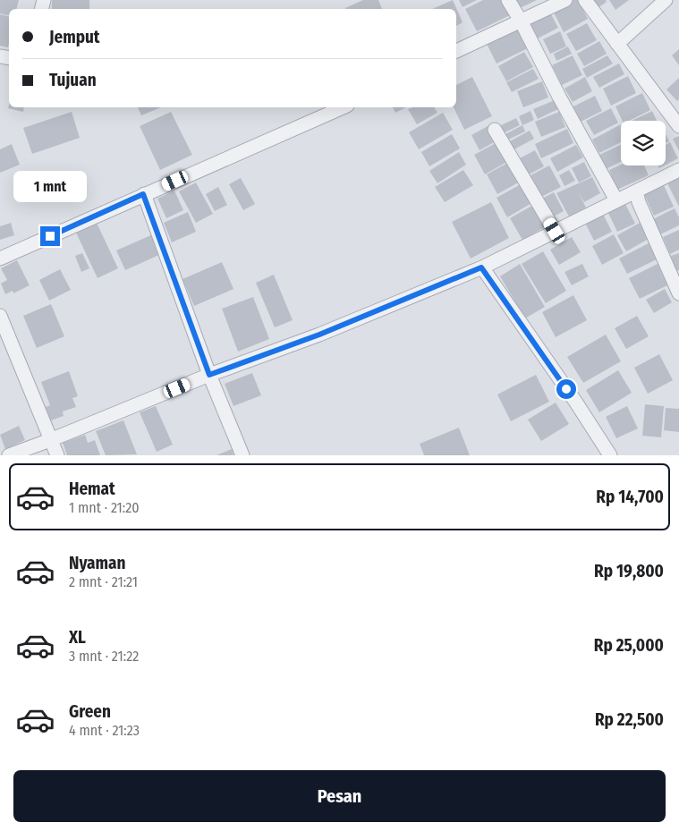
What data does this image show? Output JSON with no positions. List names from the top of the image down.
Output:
{
  "page": {
    "banner": ["Jemput", "Tujuan"],
    "bubble": "1 mnt",
    "list": [
      {
        "name": "Hemat",
        "note": "1 mnt · 21:20",
        "value": "Rp 14,700"
      },
      {
        "name": "Nyaman",
        "note": "2 mnt · 21:21",
        "value": "Rp 19,800"
      },
      {
        "name": "XL",
        "note": "3 mnt · 21:22",
        "value": "Rp 25,000"
      },
      {
        "name": "Green",
        "note": "4 mnt · 21:23",
        "value": "Rp 22,500"
      }
    ],
    "buttons": "Pesan"
  }
}
